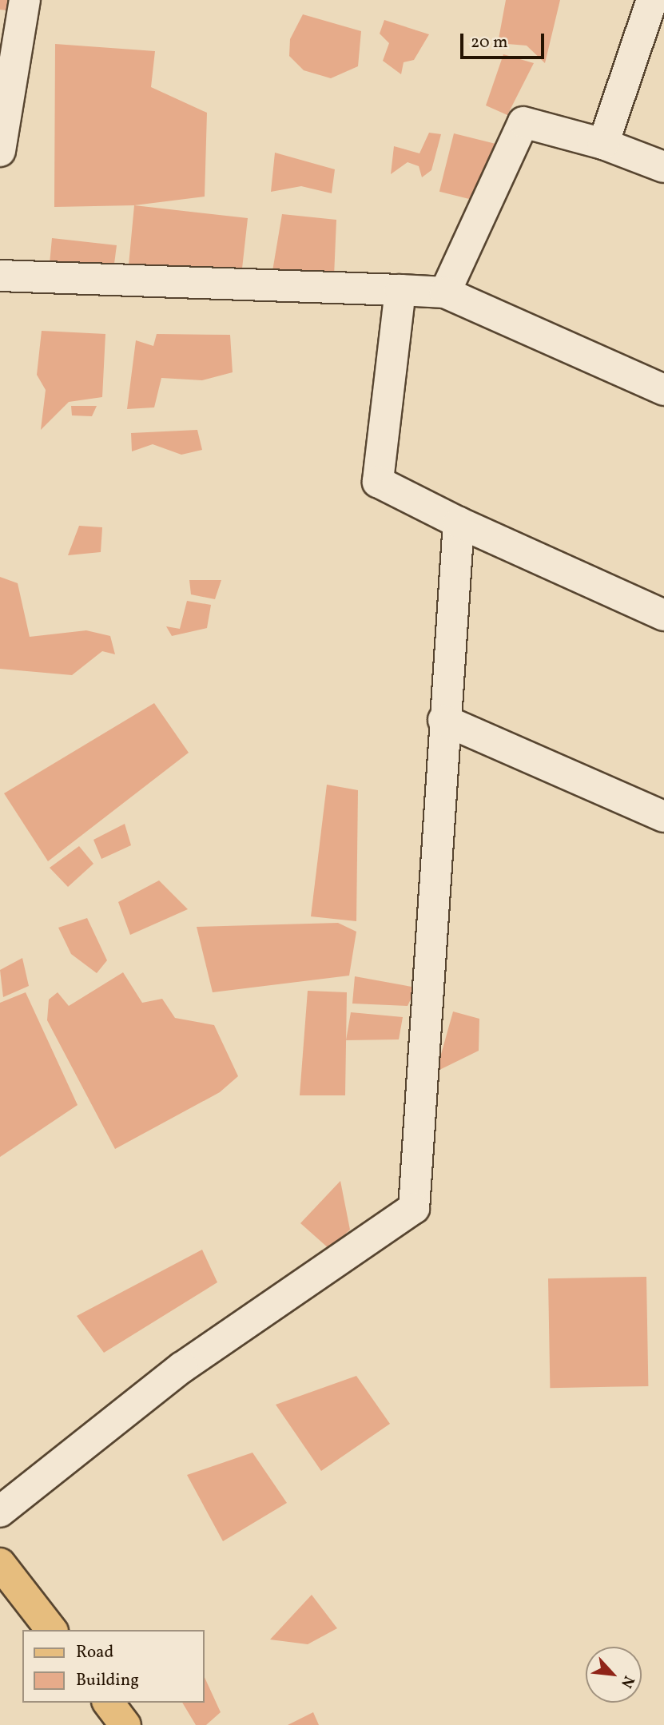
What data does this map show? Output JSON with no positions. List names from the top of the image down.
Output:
{
  "legend": ["Road", "Building"],
  "scale_bar": "20 m",
  "north": "bottom right"
}
